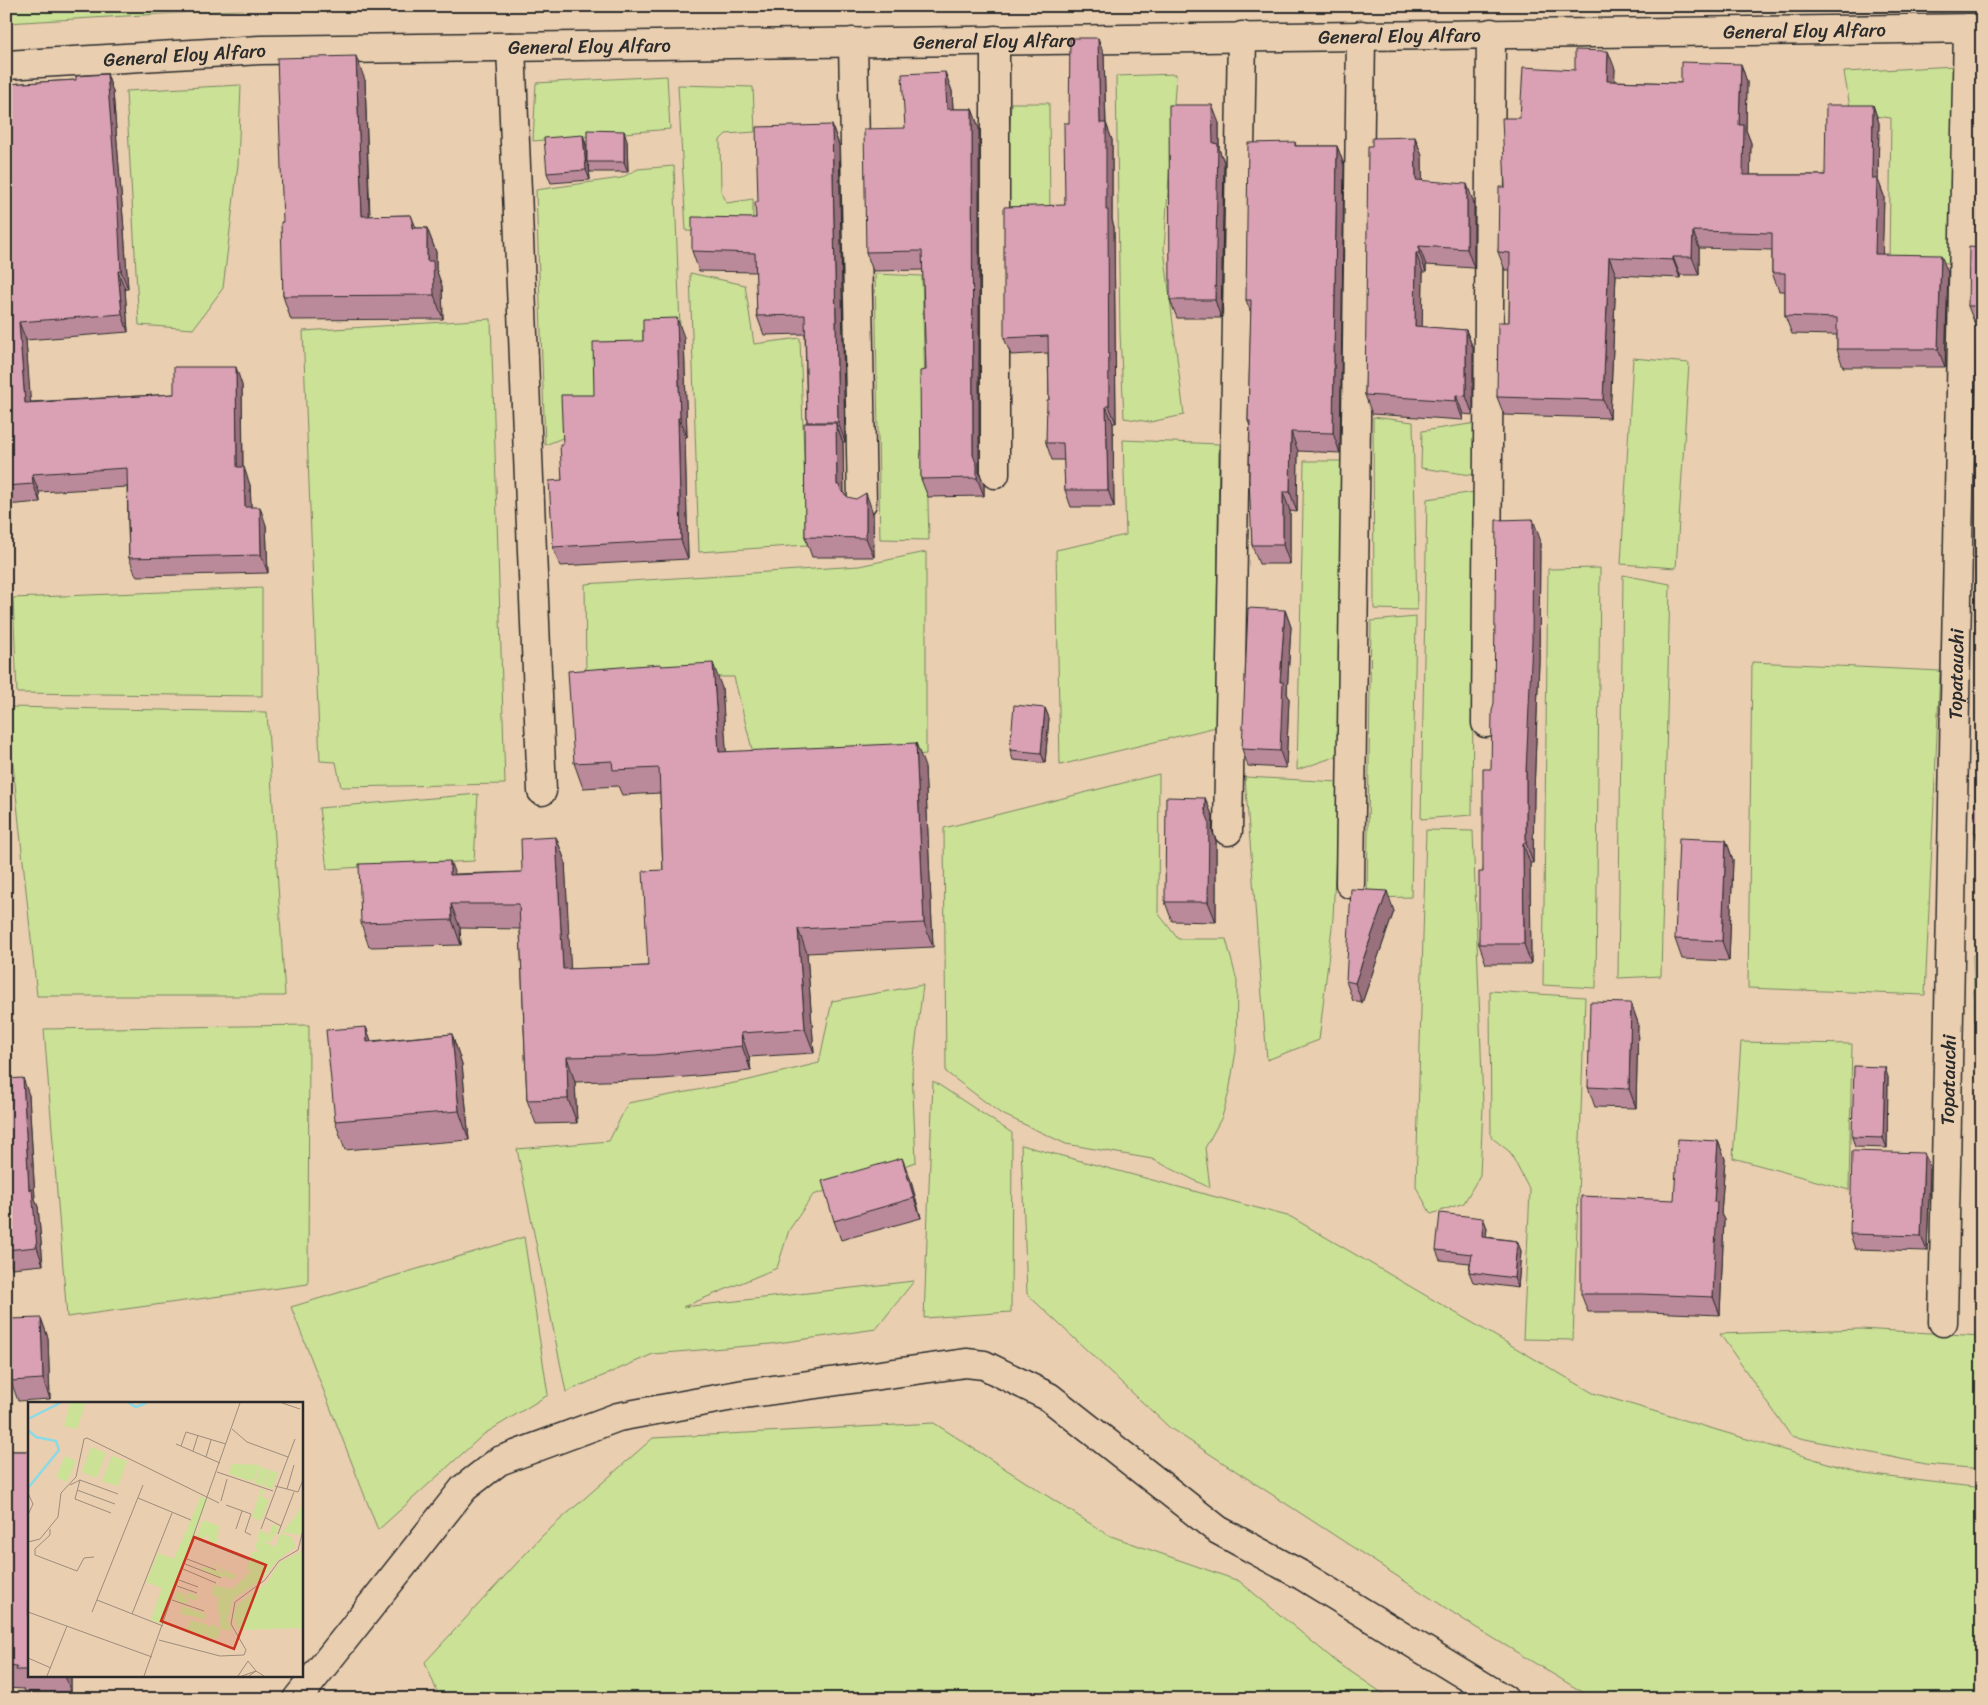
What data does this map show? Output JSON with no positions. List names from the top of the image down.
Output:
{
  "streets": {
    "street": ["General Eloy Alfaro", "Topatauchi"]
  },
  "crossings": [
    ["General Eloy Alfaro", "Topatauchi"]
  ]
}
